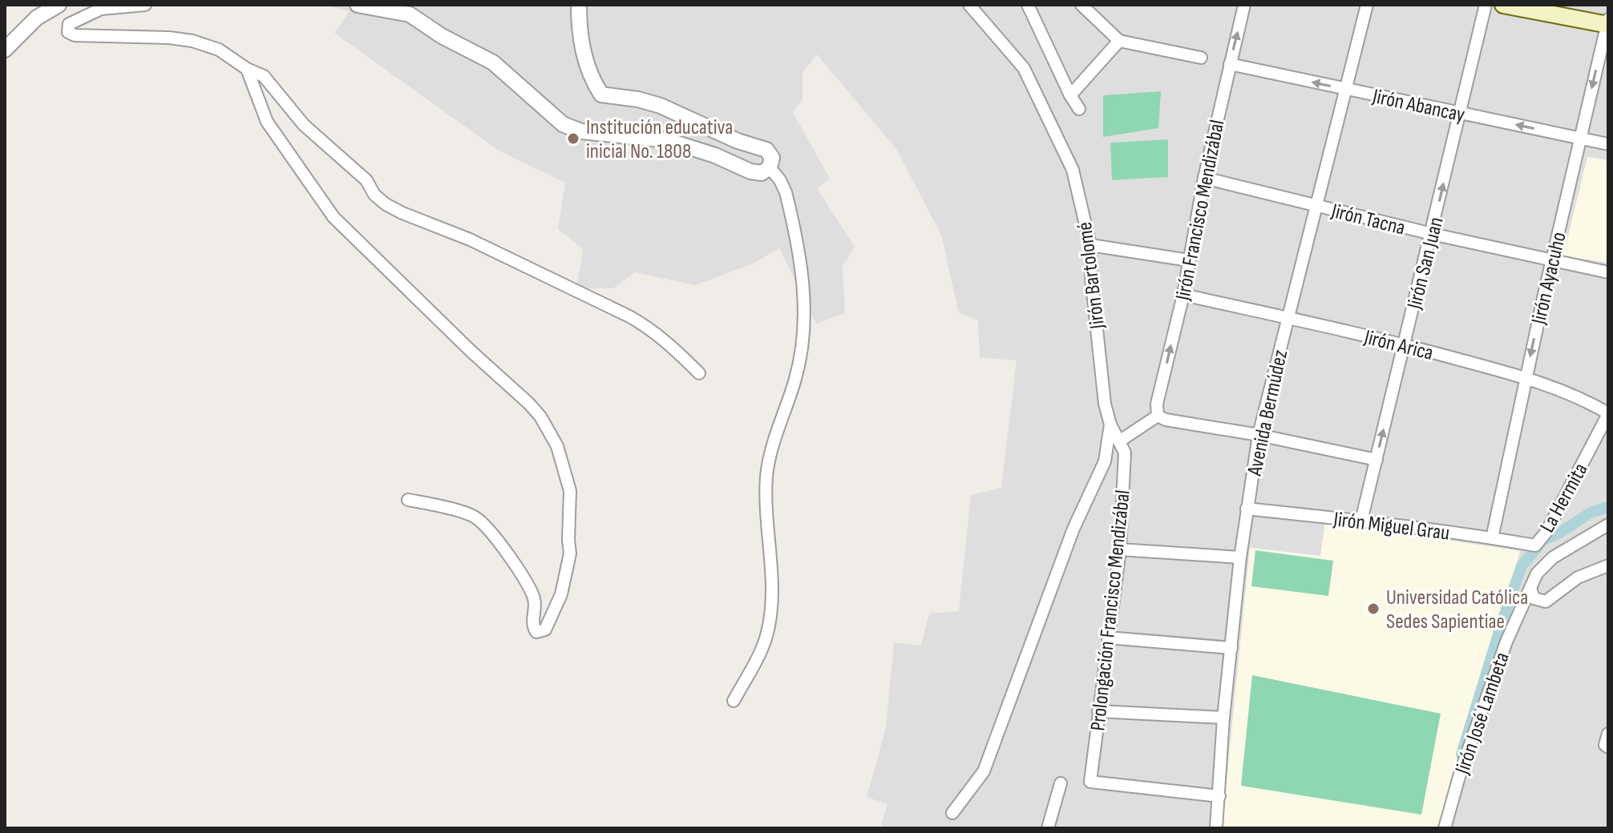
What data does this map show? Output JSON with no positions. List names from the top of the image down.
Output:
{
  "streets": {
    "street": [
      "Jirón Abancay",
      "Jirón Francisco Mendizábal",
      "Jirón Tacna",
      "Jirón San Juan",
      "Jirón Bartolomé",
      "Jirón Ayacuho",
      "Jirón Arica",
      "Avenida Bermúdez",
      "La Hermita",
      "Jirón Miguel Grau",
      "Prolongación Francisco Mendizábal",
      "Jirón José Lambeta"
    ]
  },
  "crossings": [
    ["Jirón Abancay", "Jirón Francisco Mendizábal"],
    ["Jirón Abancay", "Jirón San Juan"],
    ["Jirón Abancay", "Jirón Ayacuho"],
    ["Jirón Abancay", "Avenida Bermúdez"],
    ["Jirón Francisco Mendizábal", "Jirón Tacna"],
    ["Jirón Francisco Mendizábal", "Jirón Arica"],
    ["Jirón Tacna", "Jirón San Juan"],
    ["Jirón Tacna", "Jirón Ayacuho"],
    ["Jirón Tacna", "Avenida Bermúdez"],
    ["Jirón San Juan", "Jirón Arica"],
    ["Jirón San Juan", "Jirón Miguel Grau"],
    ["Jirón Bartolomé", "Prolongación Francisco Mendizábal"],
    ["Jirón Ayacuho", "Jirón Arica"],
    ["Jirón Ayacuho", "Jirón Miguel Grau"],
    ["Jirón Arica", "Avenida Bermúdez"],
    ["Jirón Arica", "La Hermita"],
    ["Avenida Bermúdez", "Jirón Miguel Grau"],
    ["Avenida Bermúdez", "Prolongación Francisco Mendizábal"],
    ["La Hermita", "Jirón Miguel Grau"]
  ],
  "one_way": [
    "Jirón Abancay",
    "Jirón Francisco Mendizábal",
    "Jirón San Juan",
    "Jirón Ayacuho"
  ],
  "places": ["Institución educativa inicial No. 1808", "Universidad Católica Sedes Sapientiae"]
}
